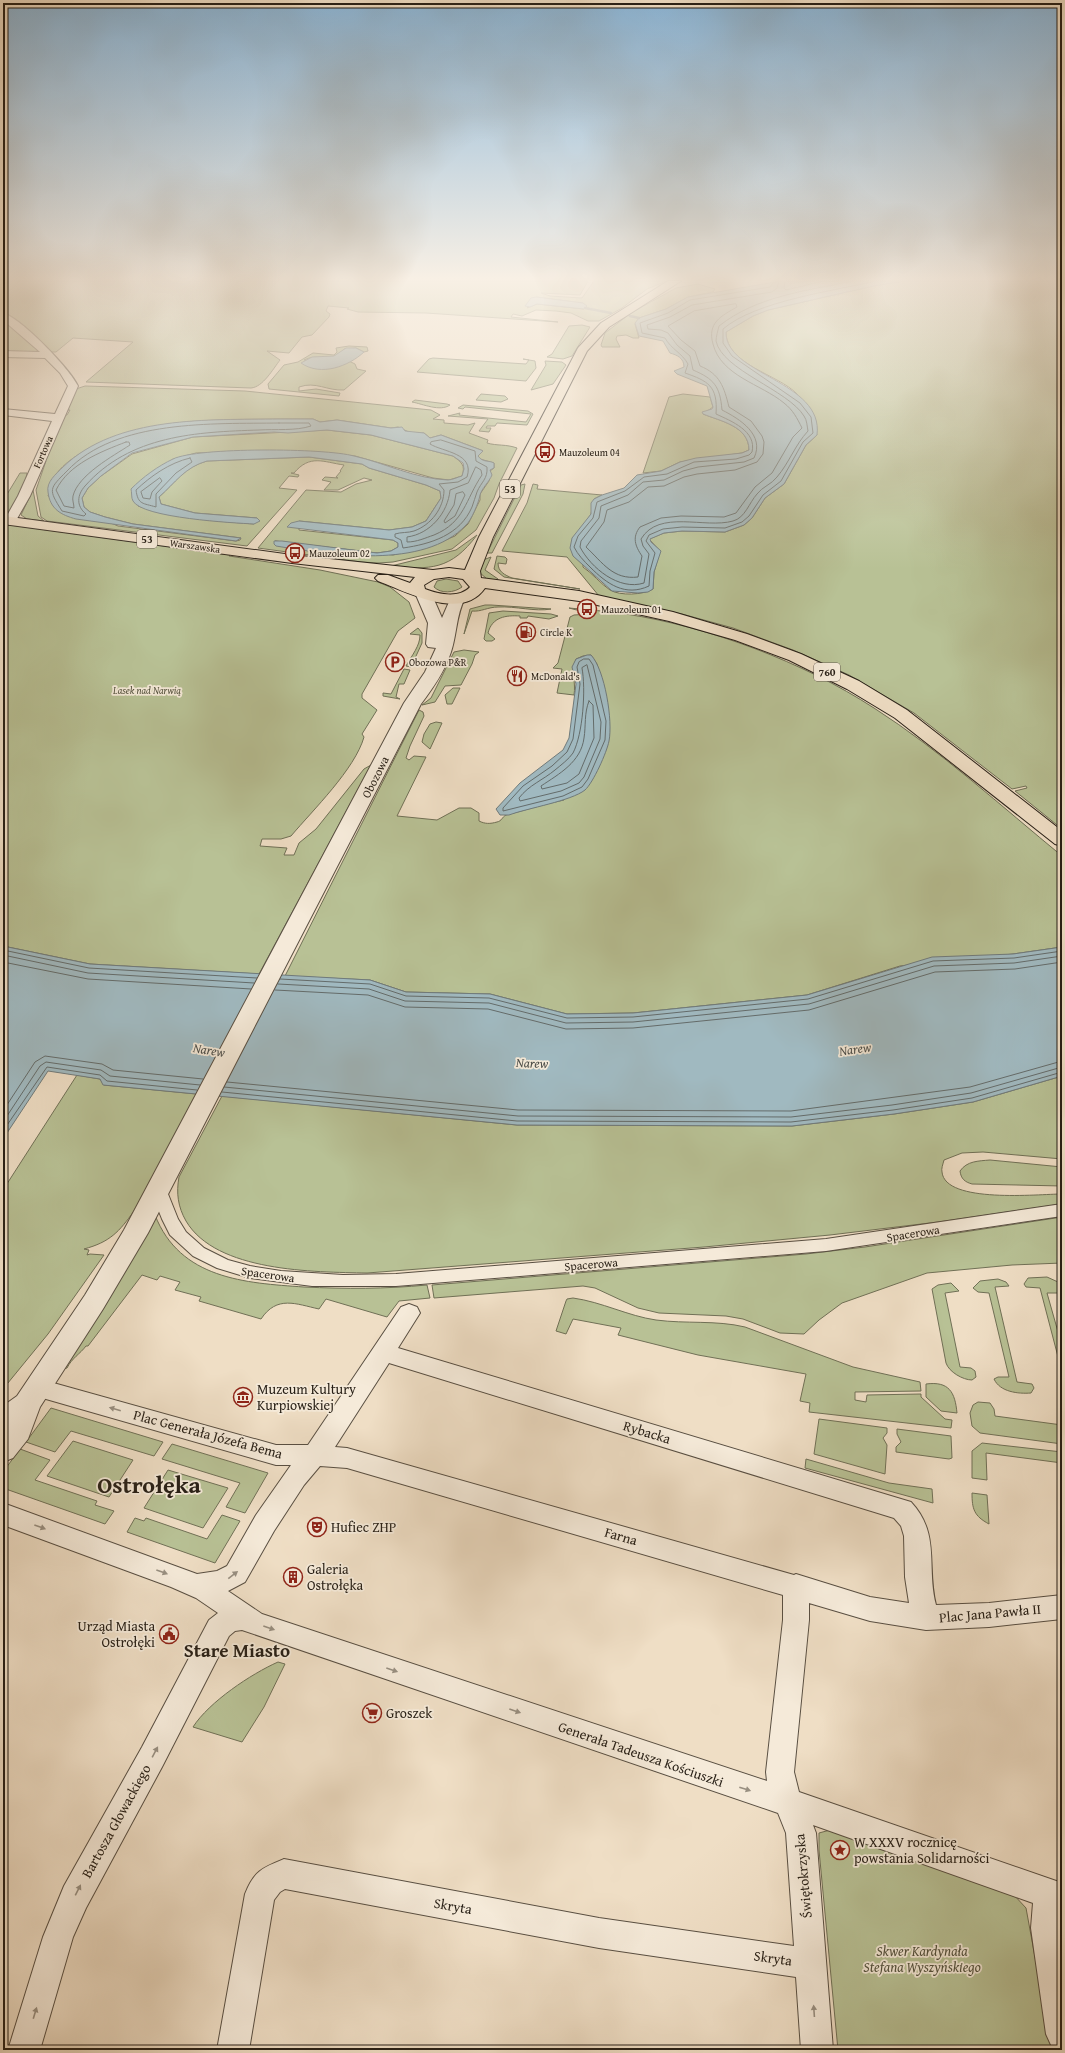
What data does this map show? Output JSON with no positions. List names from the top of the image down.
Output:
{
  "streets": {
    "main road": ["53", "Warszawska", "760"],
    "street": [
      "Fortowa",
      "Obozowa",
      "Spacerowa",
      "Rybacka",
      "Plac Generała Józefa Bema",
      "Farna",
      "Plac Jana Pawła II",
      "Generała Tadeusza Kościuszki",
      "Bartosza Głowackiego",
      "Świętokrzyska",
      "Skryta"
    ]
  },
  "crossings": [
    ["Fortowa", "Warszawska"],
    ["53", "Warszawska"],
    ["53", "760"],
    ["53", "Obozowa"],
    ["Warszawska", "Obozowa"],
    ["760", "Obozowa"],
    ["Obozowa", "Spacerowa"],
    ["Rybacka", "Plac Jana Pawła II"],
    ["Plac Generała Józefa Bema", "Farna"],
    ["Farna", "Plac Jana Pawła II"],
    ["Farna", "Świętokrzyska"],
    ["Generała Tadeusza Kościuszki", "Bartosza Głowackiego"],
    ["Generała Tadeusza Kościuszki", "Świętokrzyska"],
    ["Świętokrzyska", "Skryta"]
  ],
  "one_way": ["Generała Tadeusza Kościuszki", "Bartosza Głowackiego"],
  "districts": ["Ostrołęka", "Stare Miasto"],
  "water": ["Narew"],
  "parks": ["Lasek nad Narwią", "Skwer Kardynała Stefana Wyszyńskiego"],
  "places": {
    "bus stop": ["Mauzoleum 04", "Mauzoleum 02", "Mauzoleum 01"],
    "fuel station": ["Circle K"],
    "parking": ["Obozowa P&R"],
    "restaurant": ["McDonald's"],
    "museum": ["Muzeum Kultury Kurpiowskiej"],
    "theatre": ["Hufiec ZHP"],
    "building": ["Galeria Ostrołęka"],
    "public building": ["Urząd Miasta Ostrołęki"],
    "supermarket": ["Groszek"],
    "place": ["W XXXV rocznicę powstania Solidarności"]
  }
}
